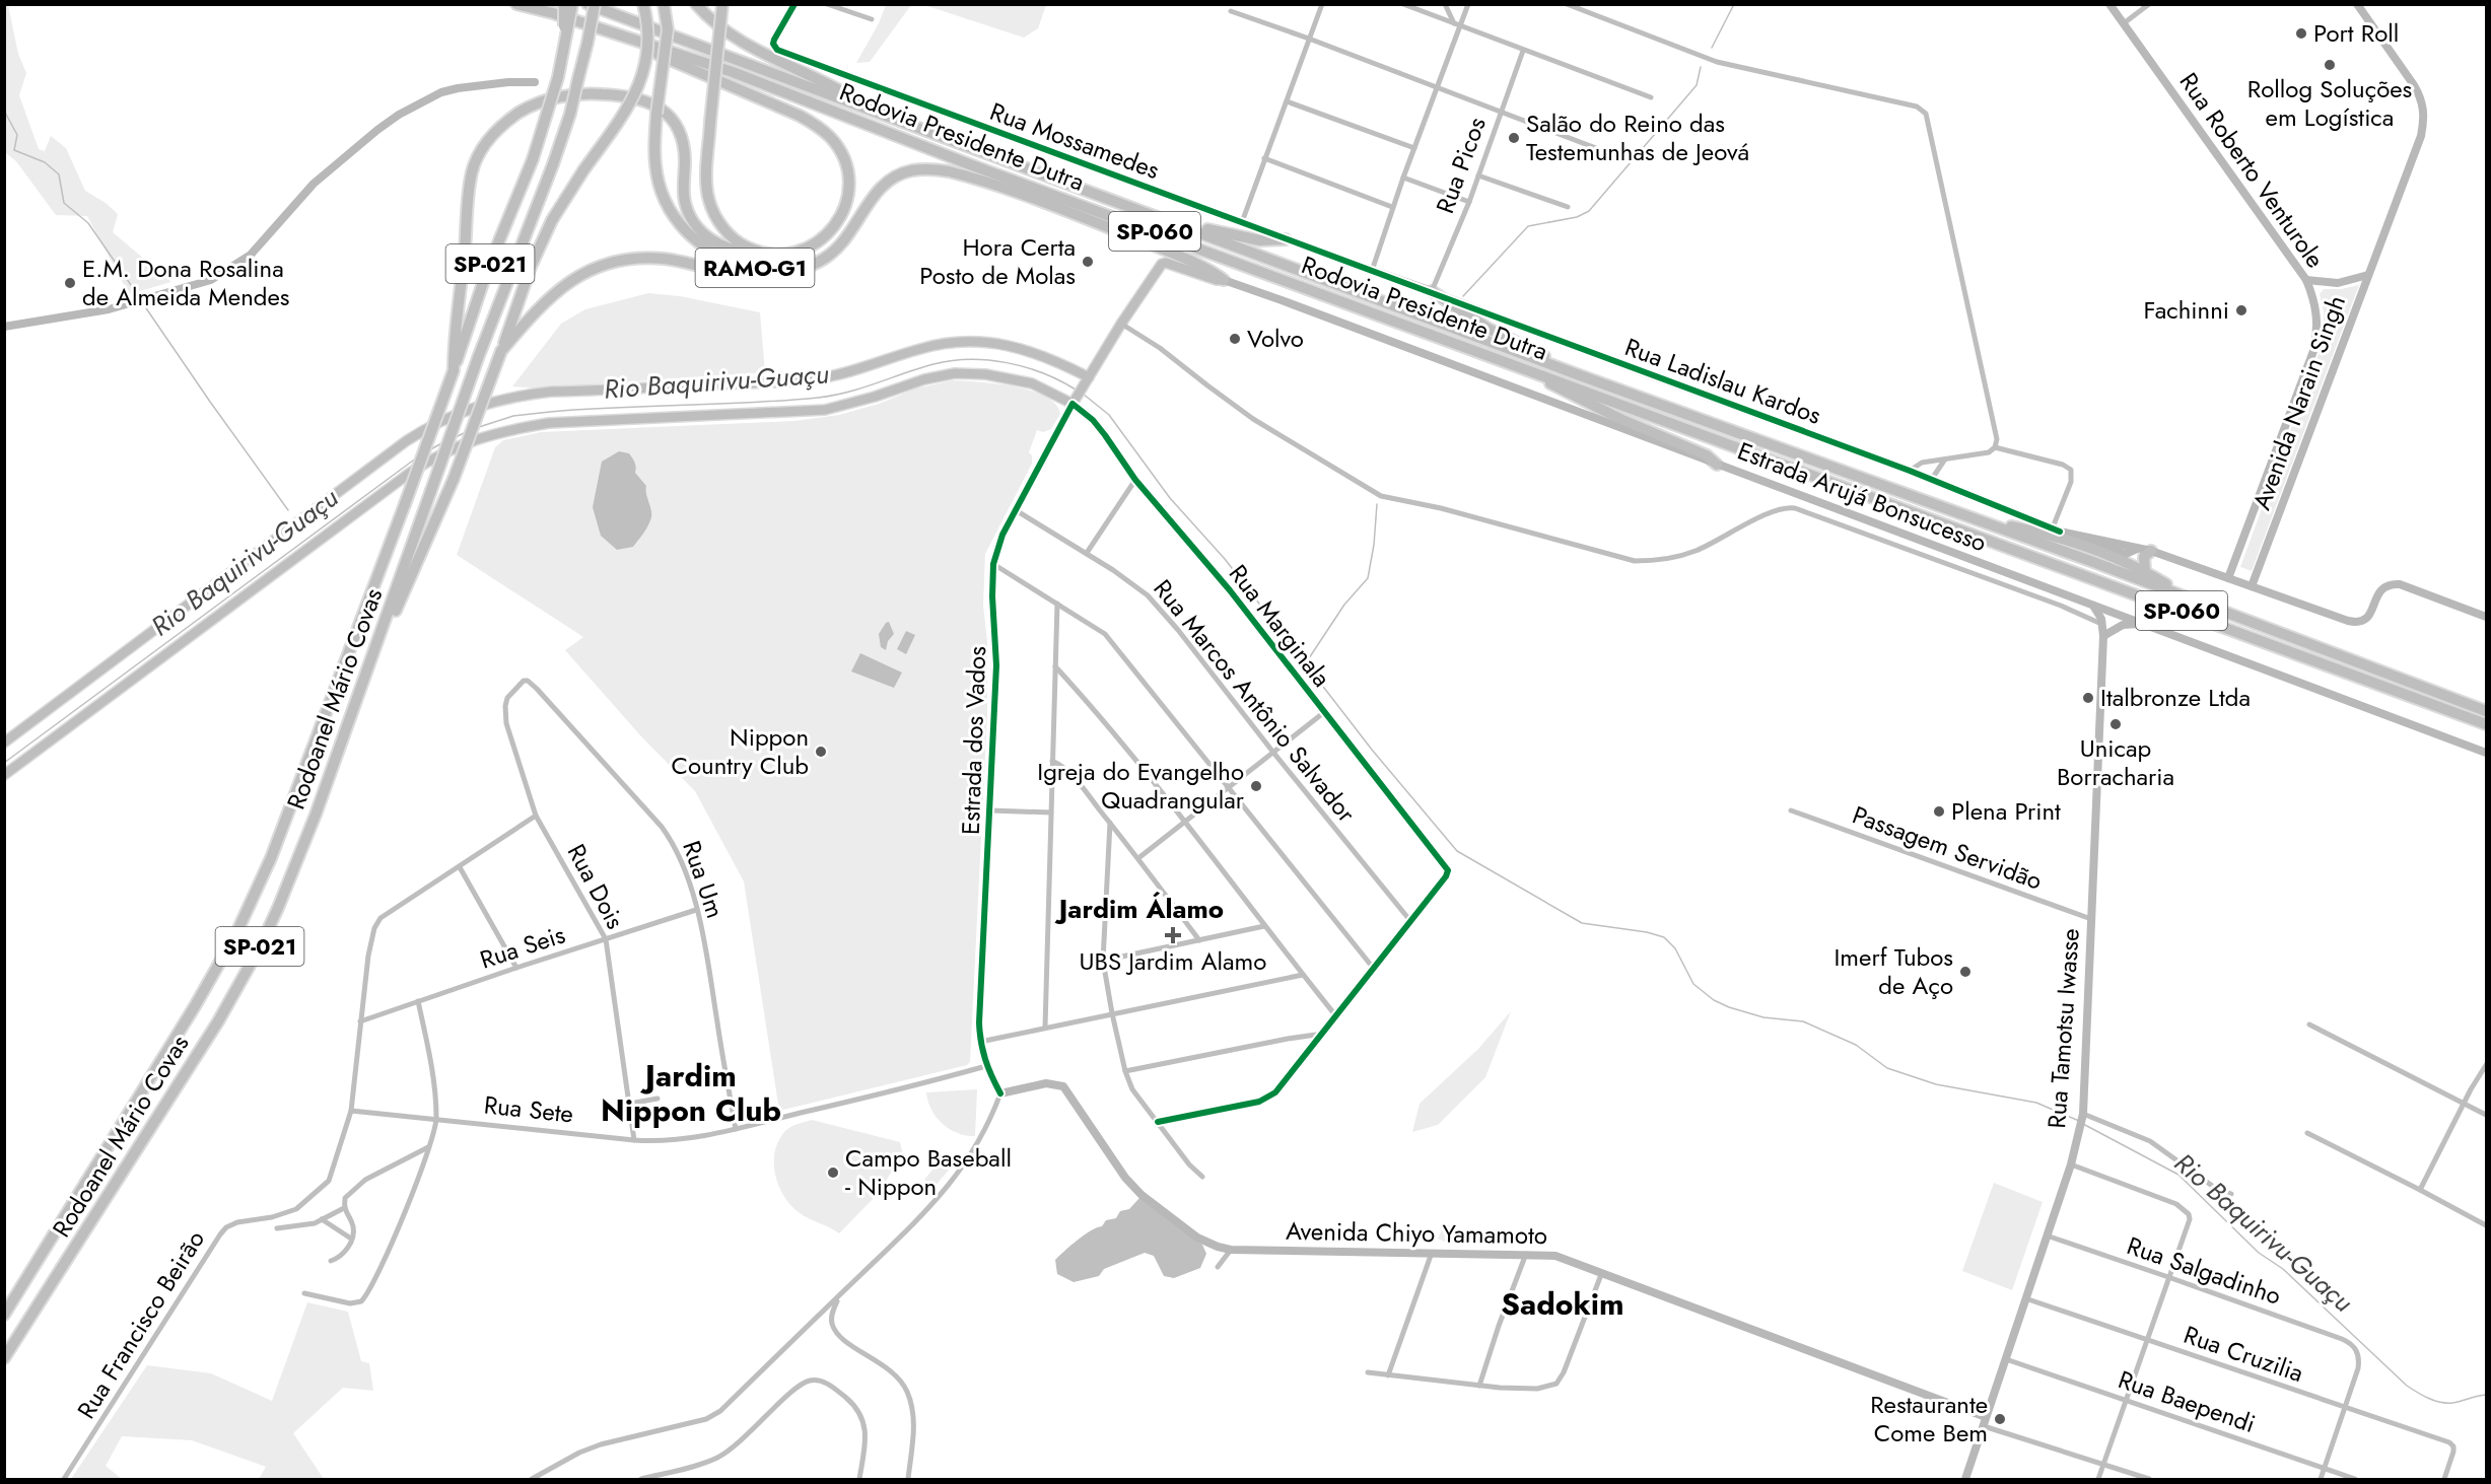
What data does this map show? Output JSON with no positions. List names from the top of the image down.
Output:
{
  "streets": {
    "highway": [
      "Rodovia Presidente Dutra",
      "SP-060",
      "SP-021",
      "RAMO-G1",
      "Rodoanel Mário Covas"
    ],
    "street": [
      "Rua Mossamedes",
      "Rua Picos",
      "Rua Roberto Venturole",
      "Rua Ladislau Kardos",
      "Avenida Narain Singh",
      "Estrada Arujá Bonsucesso",
      "Rua Marginala",
      "Rua Marcos Antônio Salvador",
      "Estrada dos Vados",
      "Passagem Servidão",
      "Rua Um",
      "Rua Dois",
      "Rua Seis",
      "Rua Tamotsu Iwasse",
      "Rua Sete",
      "Avenida Chiyo Yamamoto",
      "Rua Salgadinho",
      "Rua Francisco Beirão",
      "Rua Cruzilia",
      "Rua Baependi"
    ]
  },
  "crossings": [
    ["Rua Mossamedes", "Rua Ladislau Kardos"],
    ["Rua Picos", "Rua Ladislau Kardos"],
    ["RAMO-G1", "Estrada Arujá Bonsucesso"],
    ["Rua Marginala", "Rua Marcos Antônio Salvador"],
    ["Rua Marginala", "Estrada dos Vados"],
    ["Rua Marcos Antônio Salvador", "Estrada dos Vados"],
    ["Estrada dos Vados", "Rua Sete"],
    ["Estrada dos Vados", "Avenida Chiyo Yamamoto"],
    ["Passagem Servidão", "Rua Tamotsu Iwasse"],
    ["Rua Um", "Rua Dois"],
    ["Rua Um", "Rua Seis"],
    ["Rua Um", "Rua Sete"],
    ["Rua Dois", "Rua Seis"],
    ["Rua Dois", "Rua Sete"],
    ["Rua Dois", "Rua Francisco Beirão"],
    ["Rua Seis", "Rua Francisco Beirão"],
    ["Rua Tamotsu Iwasse", "Avenida Chiyo Yamamoto"],
    ["Rua Tamotsu Iwasse", "Rua Salgadinho"],
    ["Rua Tamotsu Iwasse", "Rua Cruzilia"],
    ["Rua Tamotsu Iwasse", "Rua Baependi"],
    ["Rua Sete", "Rua Francisco Beirão"],
    ["Rua Salgadinho", "Rua Cruzilia"]
  ],
  "districts": ["Jardim Álamo", "Jardim Nippon Club", "Sadokim"],
  "water": ["Rio Baquirivu-Guaçu"],
  "places": {
    "other": [
      "Port Roll",
      "Rollog Soluções em Logística",
      "Salão do Reino das Testemunhas de Jeová",
      "Hora Certa Posto de Molas",
      "E.M. Dona Rosalina de Almeida Mendes",
      "Fachinni",
      "Volvo",
      "Italbronze Ltda",
      "Unicap Borracharia",
      "Nippon Country Club",
      "Igreja do Evangelho Quadrangular",
      "Plena Print",
      "Imerf Tubos de Aço",
      "Campo Baseball - Nippon",
      "Restaurante Come Bem"
    ],
    "health": ["UBS Jardim Alamo"]
  }
}
